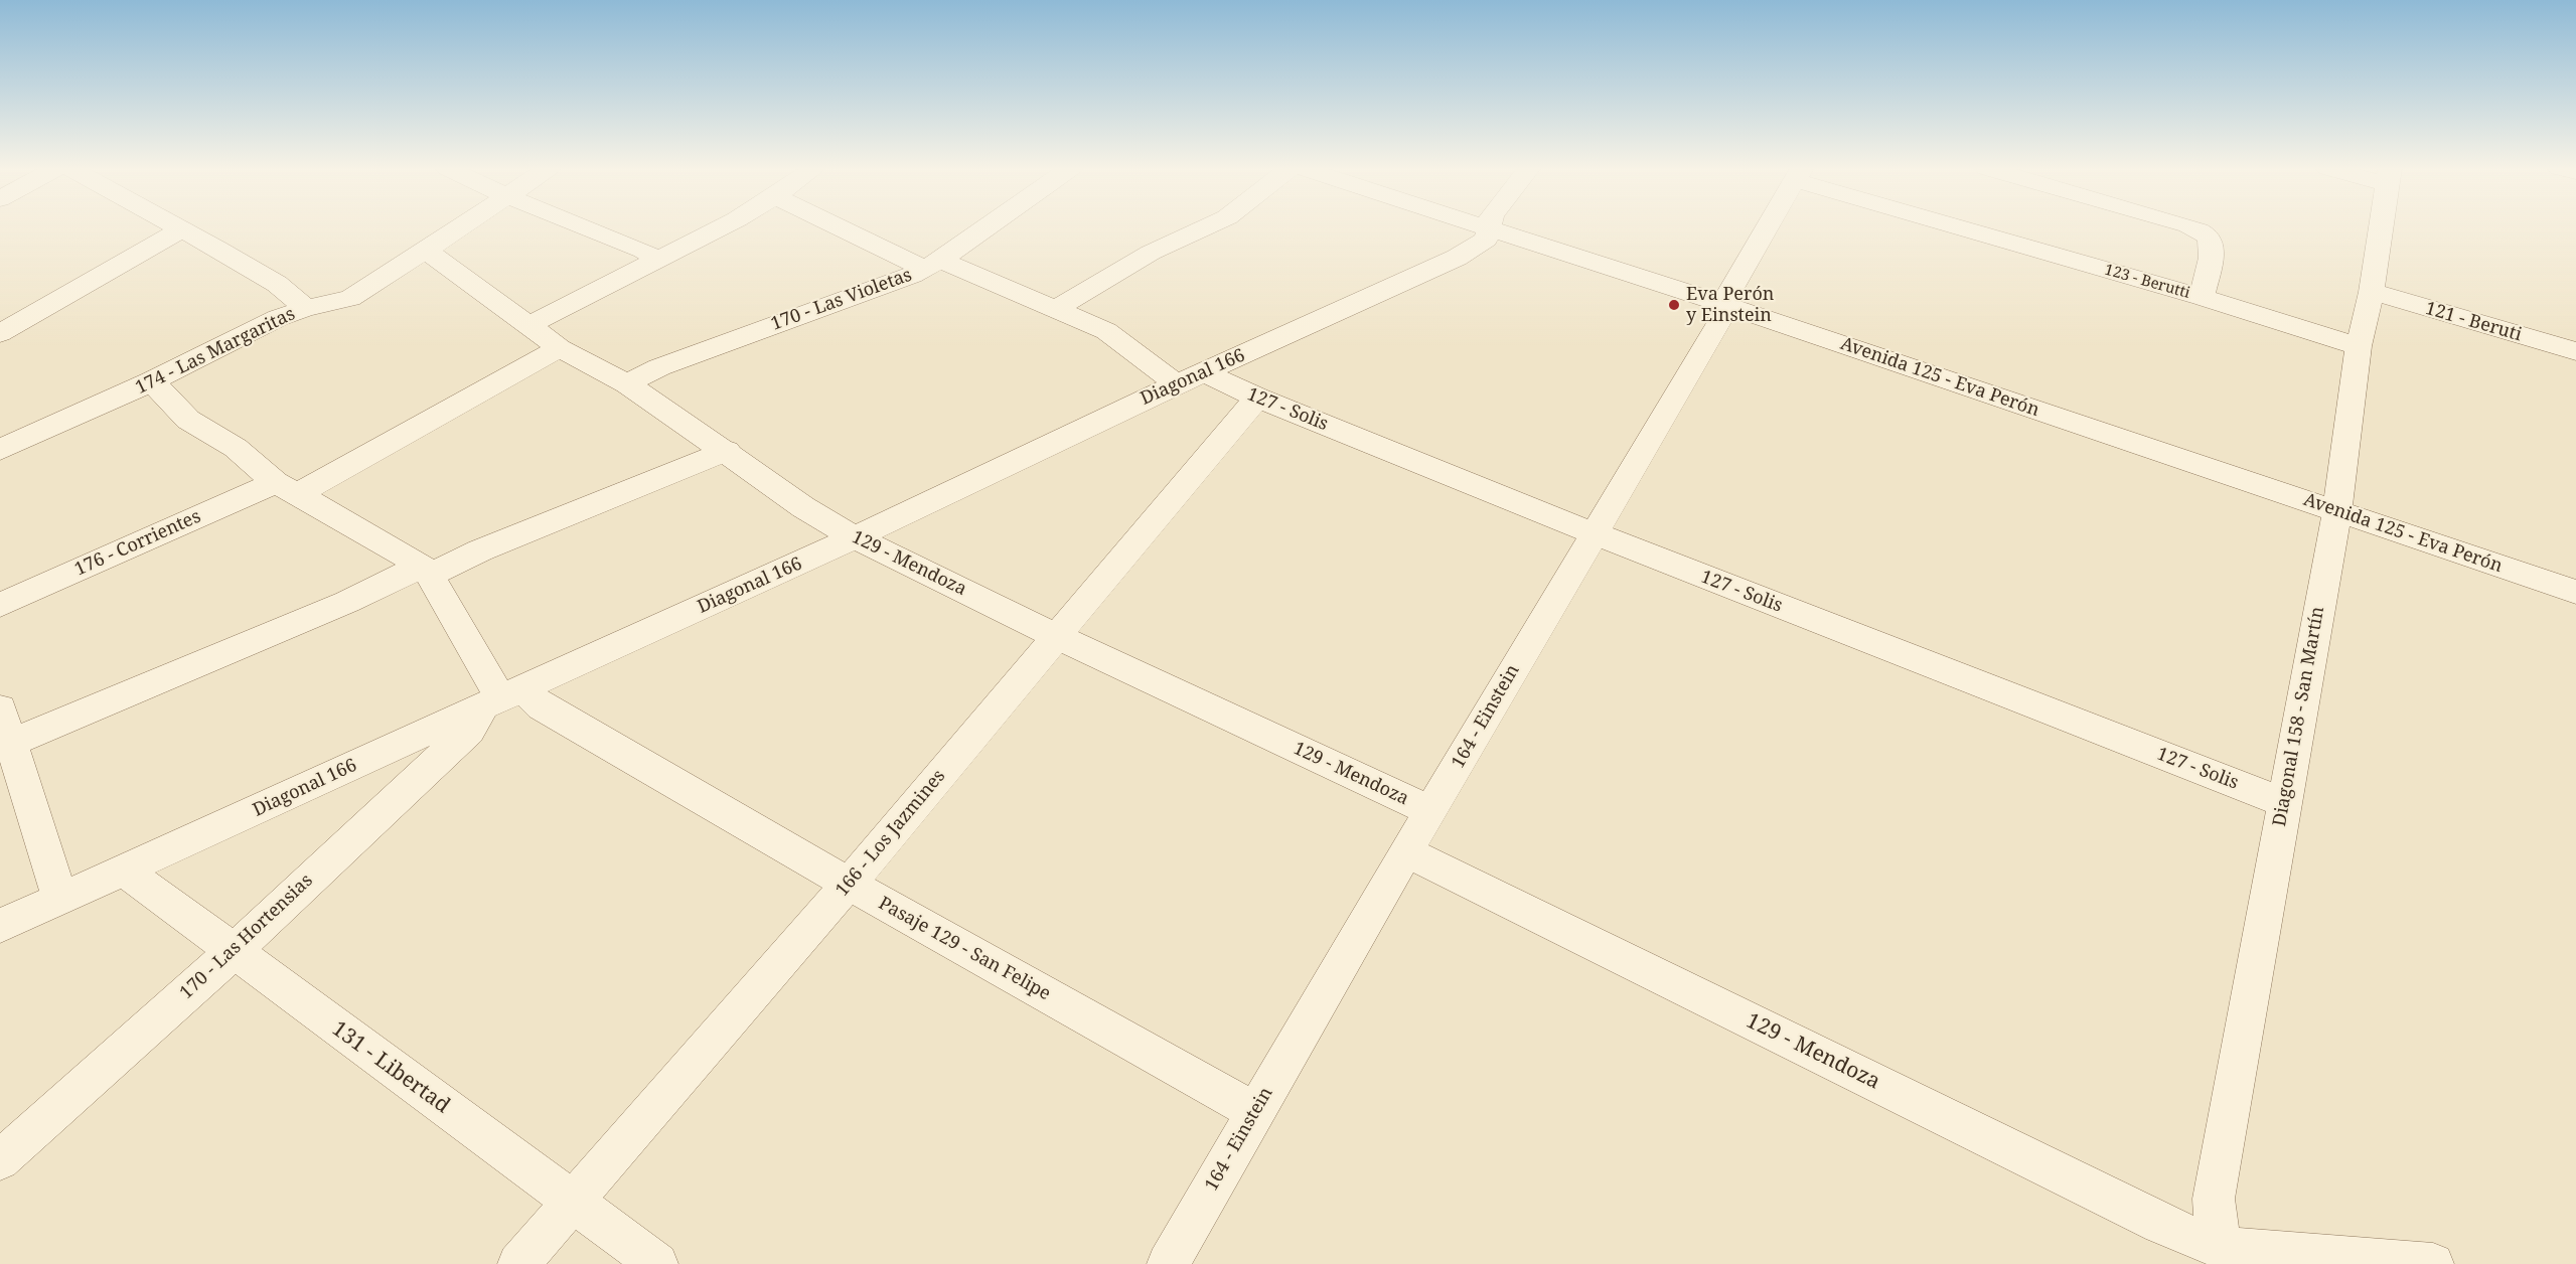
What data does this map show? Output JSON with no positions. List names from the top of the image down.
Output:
{
  "streets": {
    "street": [
      "123 - Berutti",
      "170 - Las Violetas",
      "121 - Beruti",
      "174 - Las Margaritas",
      "Diagonal 166",
      "Avenida 125 - Eva Perón",
      "127 - Solis",
      "176 - Corrientes",
      "129 - Mendoza",
      "164 - Einstein",
      "Diagonal 158 - San Martín",
      "166 - Los Jazmines",
      "170 - Las Hortensias",
      "Pasaje 129 - San Felipe",
      "131 - Libertad"
    ]
  },
  "crossings": [
    ["123 - Berutti", "Diagonal 158 - San Martín"],
    ["170 - Las Violetas", "127 - Solis"],
    ["170 - Las Violetas", "129 - Mendoza"],
    ["121 - Beruti", "Diagonal 158 - San Martín"],
    ["174 - Las Margaritas", "129 - Mendoza"],
    ["Diagonal 166", "Avenida 125 - Eva Perón"],
    ["Diagonal 166", "127 - Solis"],
    ["Diagonal 166", "129 - Mendoza"],
    ["Diagonal 166", "170 - Las Hortensias"],
    ["Diagonal 166", "Pasaje 129 - San Felipe"],
    ["Diagonal 166", "131 - Libertad"],
    ["Avenida 125 - Eva Perón", "164 - Einstein"],
    ["Avenida 125 - Eva Perón", "Diagonal 158 - San Martín"],
    ["127 - Solis", "164 - Einstein"],
    ["127 - Solis", "Diagonal 158 - San Martín"],
    ["127 - Solis", "166 - Los Jazmines"],
    ["176 - Corrientes", "129 - Mendoza"],
    ["129 - Mendoza", "164 - Einstein"],
    ["129 - Mendoza", "Diagonal 158 - San Martín"],
    ["129 - Mendoza", "166 - Los Jazmines"],
    ["164 - Einstein", "Pasaje 129 - San Felipe"],
    ["166 - Los Jazmines", "Pasaje 129 - San Felipe"],
    ["166 - Los Jazmines", "131 - Libertad"],
    ["170 - Las Hortensias", "Pasaje 129 - San Felipe"],
    ["170 - Las Hortensias", "131 - Libertad"]
  ],
  "places": ["Eva Perón y Einstein"]
}
